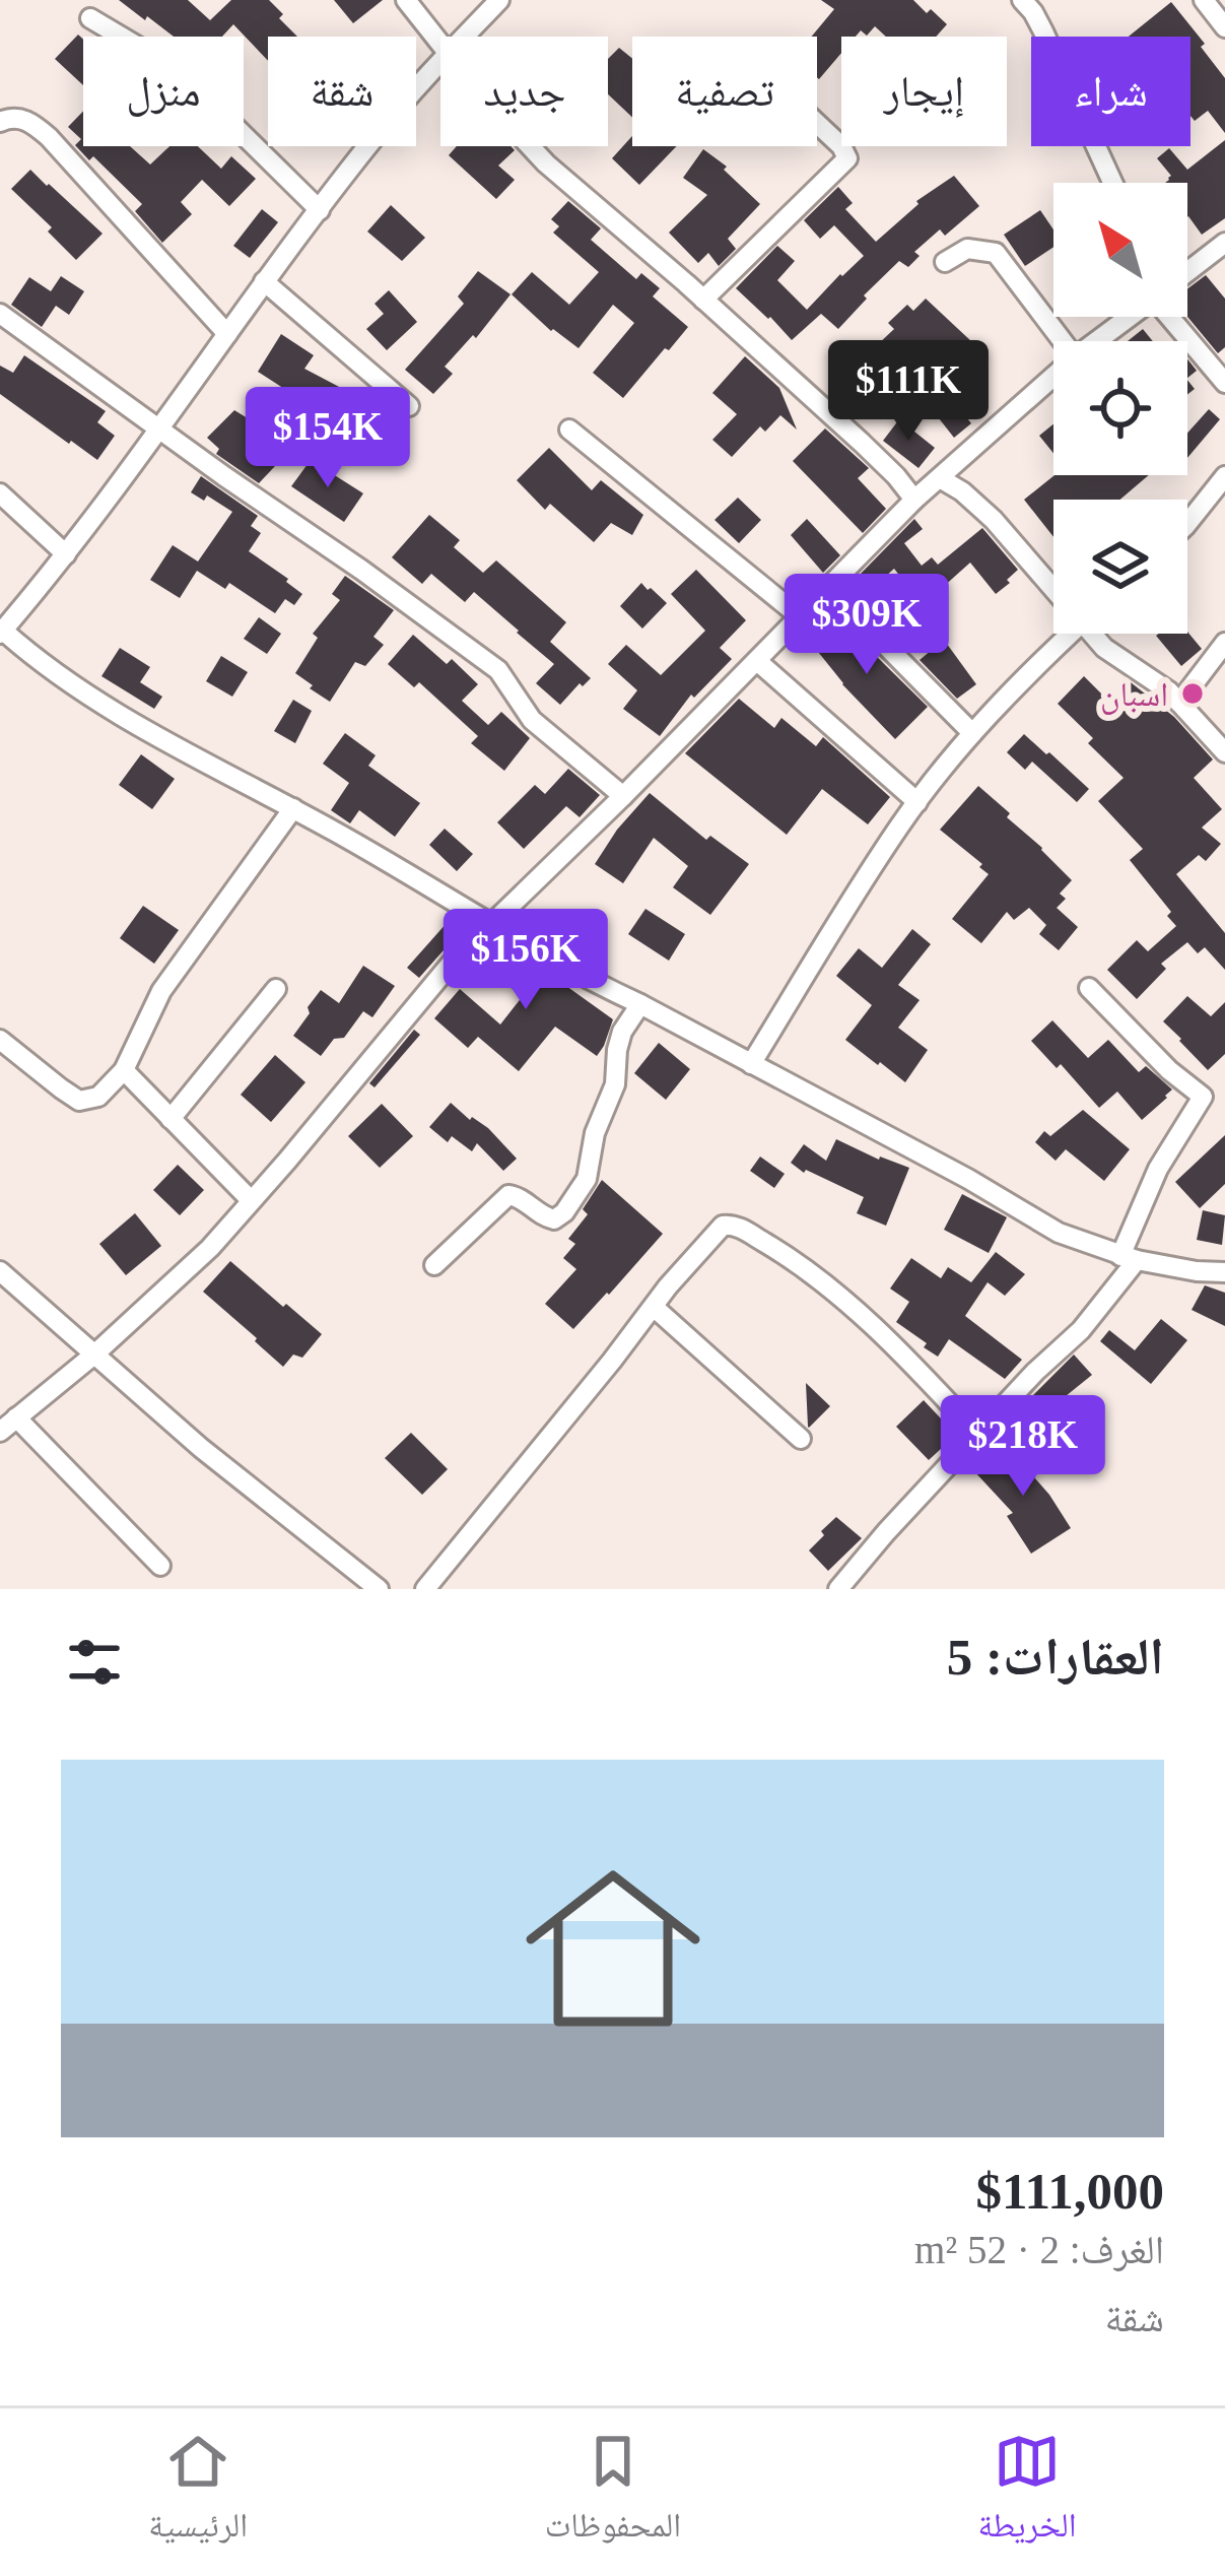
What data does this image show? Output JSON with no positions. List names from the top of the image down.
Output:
{
  "places": ["اسبان"],
  "north": "top left",
  "page": {
    "chip": [
      "شراء",
      "إيجار",
      "تصفية",
      "جديد",
      "شقة",
      "منزل"
    ],
    "price": [
      "$111K",
      "$154K",
      "$309K",
      "$156K",
      "$218K"
    ],
    "heading": "العقارات: 5",
    "list": [
      {
        "name": "$111,000",
        "note": "الغرف: 2 · 52 m² · شقة"
      }
    ],
    "tabs": ["الخريطة", "المحفوظات", "الرئيسية"]
  }
}
